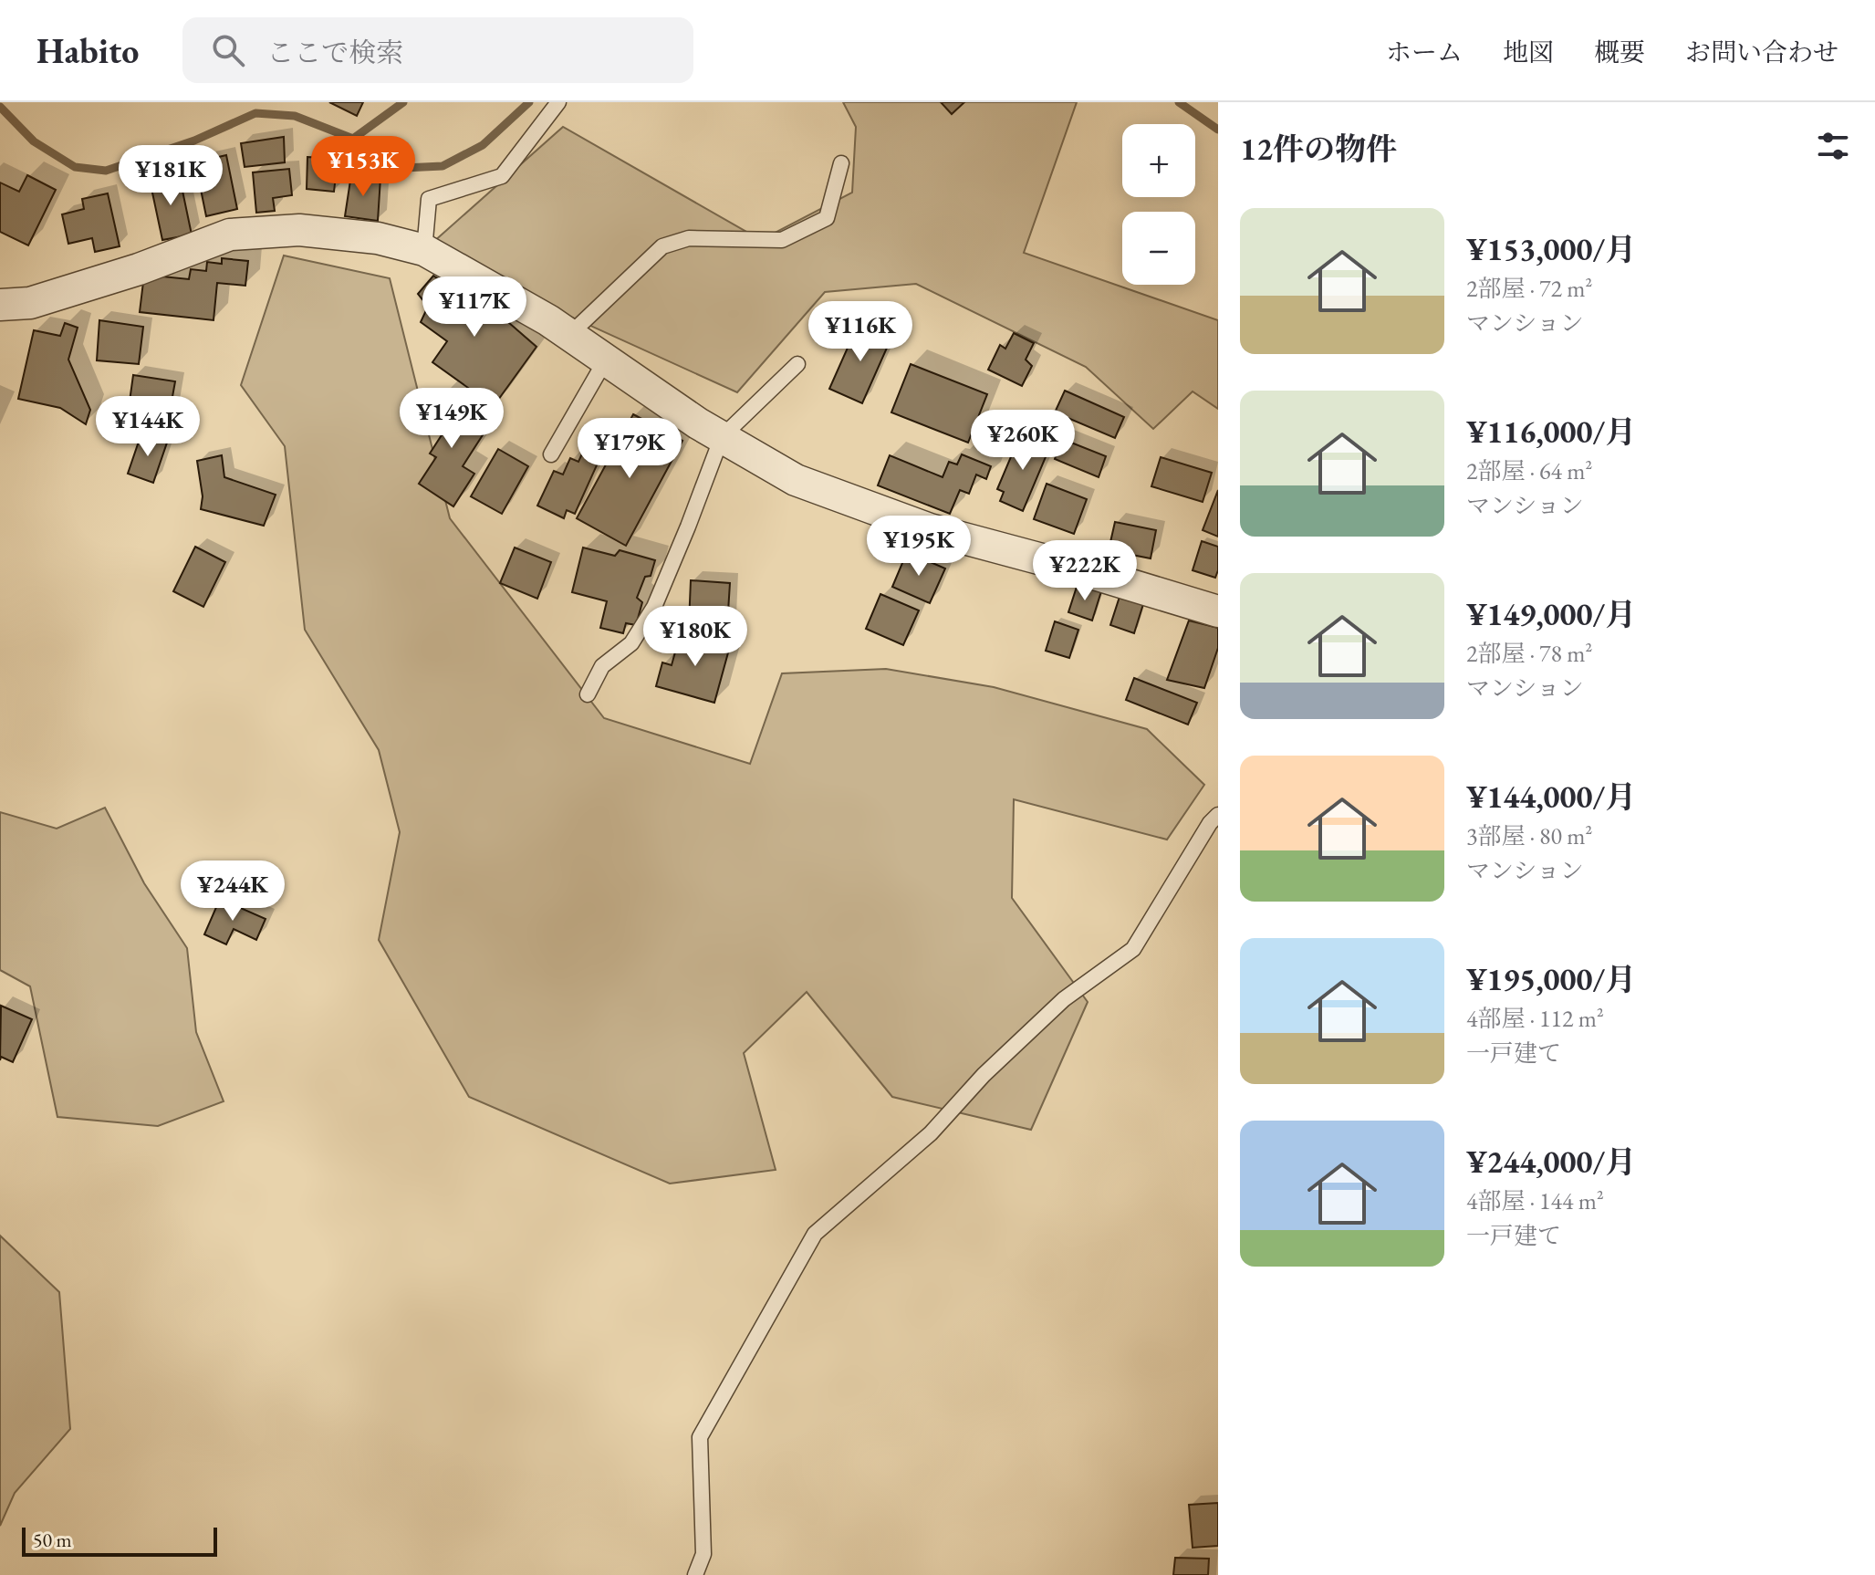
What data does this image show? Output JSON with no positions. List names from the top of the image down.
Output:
{
  "scale_bar": "50 m",
  "page": {
    "header": "Habito",
    "search": "ここで検索",
    "nav": [
      "ホーム",
      "地図",
      "概要",
      "お問い合わせ"
    ],
    "heading": "12件の物件",
    "map_buttons": ["+", "−"],
    "price": [
      "¥153K",
      "¥181K",
      "¥117K",
      "¥116K",
      "¥149K",
      "¥144K",
      "¥260K",
      "¥179K",
      "¥195K",
      "¥222K",
      "¥180K",
      "¥244K"
    ],
    "list": [
      {
        "name": "¥153,000/月",
        "note": "2部屋 · 72 m² · マンション"
      },
      {
        "name": "¥116,000/月",
        "note": "2部屋 · 64 m² · マンション"
      },
      {
        "name": "¥149,000/月",
        "note": "2部屋 · 78 m² · マンション"
      },
      {
        "name": "¥144,000/月",
        "note": "3部屋 · 80 m² · マンション"
      },
      {
        "name": "¥195,000/月",
        "note": "4部屋 · 112 m² · 一戸建て"
      },
      {
        "name": "¥244,000/月",
        "note": "4部屋 · 144 m² · 一戸建て"
      }
    ],
    "scale": "50 m"
  }
}
